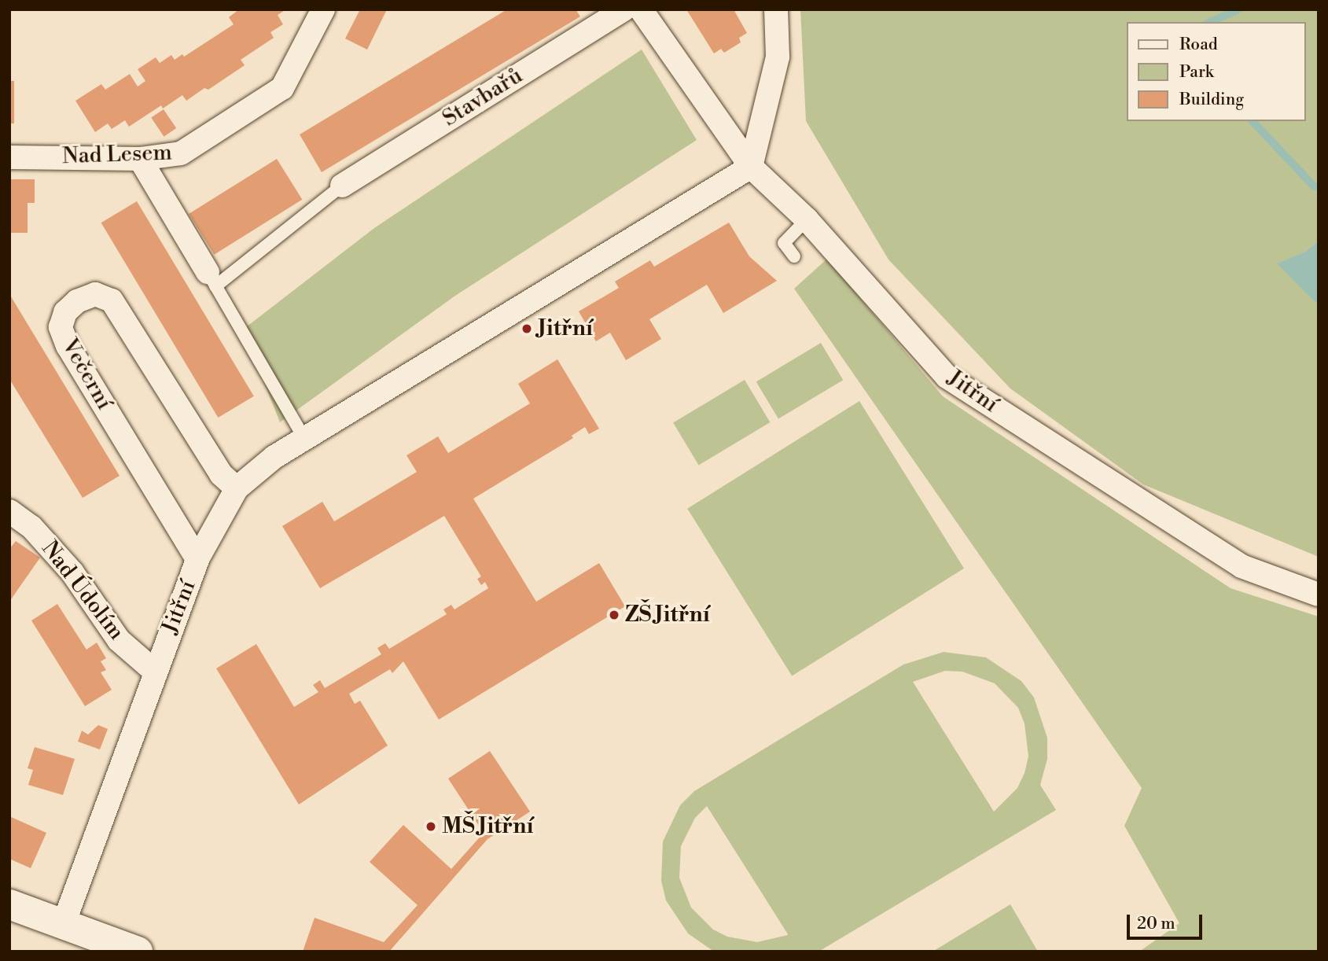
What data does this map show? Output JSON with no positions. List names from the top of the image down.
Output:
{
  "streets": {
    "street": [
      "Stavbařů",
      "Nad Lesem",
      "Večerní",
      "Jitřní",
      "Nad Údolím"
    ]
  },
  "crossings": [
    ["Večerní", "Jitřní"],
    ["Jitřní", "Nad Údolím"]
  ],
  "places": ["Jitřní", "ZŠ Jitřní", "MŠ Jitřní"],
  "legend": ["Road", "Park", "Building"],
  "scale_bar": "20 m"
}
